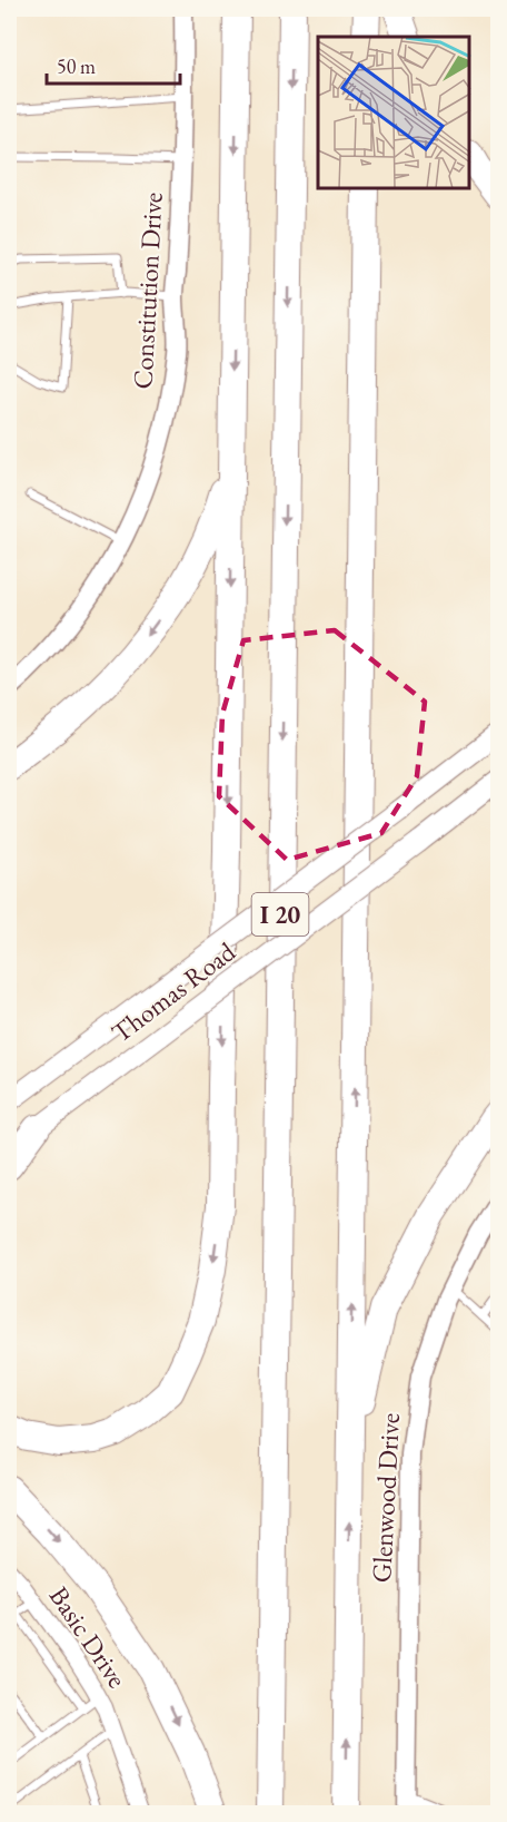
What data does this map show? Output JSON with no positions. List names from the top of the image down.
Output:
{
  "streets": {
    "highway": ["I 20"],
    "main road": ["Thomas Road"],
    "street": ["Constitution Drive", "Glenwood Drive", "Basic Drive"]
  },
  "scale_bar": "50 m"
}
